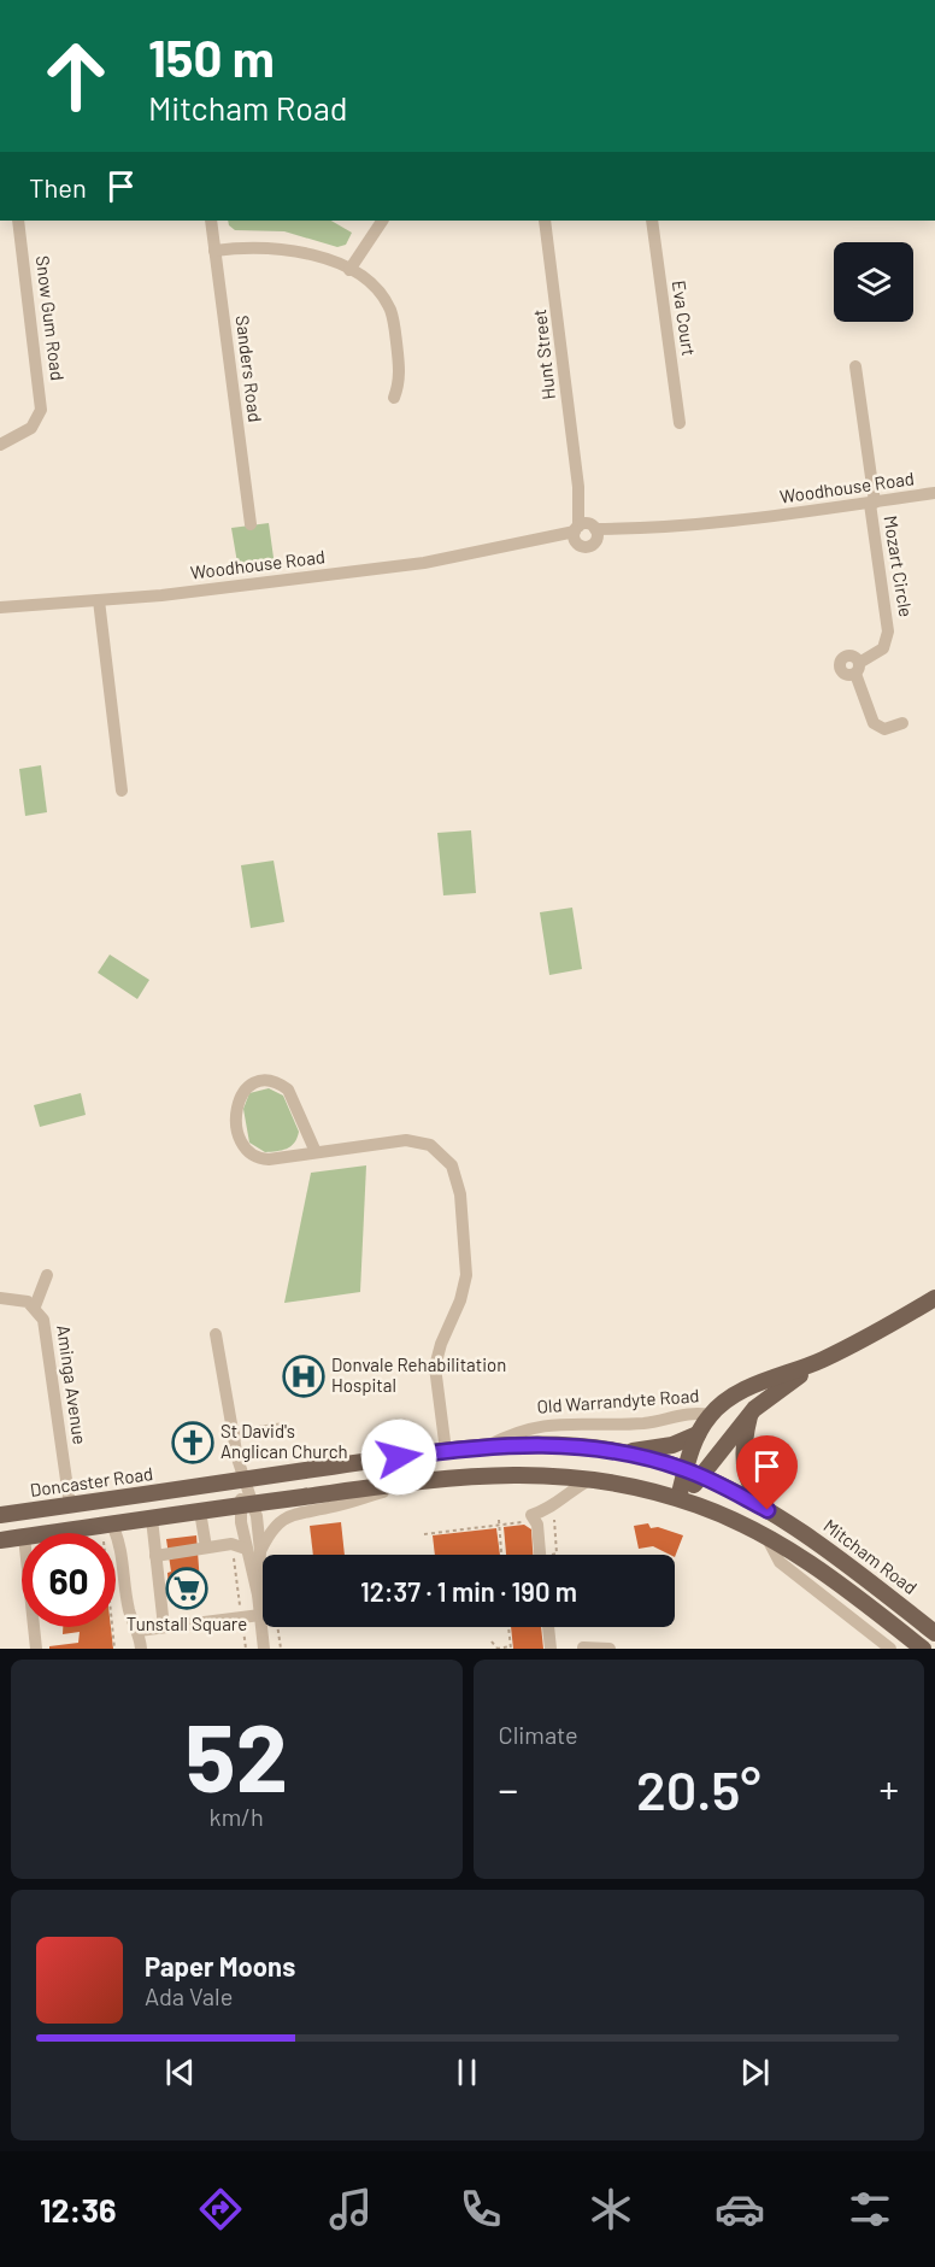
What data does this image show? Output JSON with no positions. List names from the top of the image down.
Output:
{
  "streets": {
    "main road": ["Old Warrandyte Road", "Doncaster Road", "Mitcham Road"],
    "street": [
      "Snow Gum Road",
      "Eva Court",
      "Hunt Street",
      "Sanders Road",
      "Woodhouse Road",
      "Mozart Circle",
      "Aminga Avenue"
    ]
  },
  "crossings": [
    ["Hunt Street", "Woodhouse Road"],
    ["Woodhouse Road", "Mozart Circle"],
    ["Aminga Avenue", "Doncaster Road"],
    ["Old Warrandyte Road", "Doncaster Road"],
    ["Old Warrandyte Road", "Mitcham Road"],
    ["Doncaster Road", "Mitcham Road"]
  ],
  "places": {
    "hospital": ["Donvale Rehabilitation Hospital"],
    "church": ["St David's Anglican Church"],
    "supermarket": ["Tunstall Square"]
  },
  "page": {
    "turn": ["150 m", "Mitcham Road"],
    "then": "Then",
    "limit": "60",
    "trip": "12:37 · 1 min · 190 m",
    "tile": [
      ["52", "km/h"],
      "Climate"
    ],
    "heat": ["−", "20.5°", "+"],
    "song": ["Paper Moons", "Ada Vale"],
    "tabs": "12:36"
  }
}
